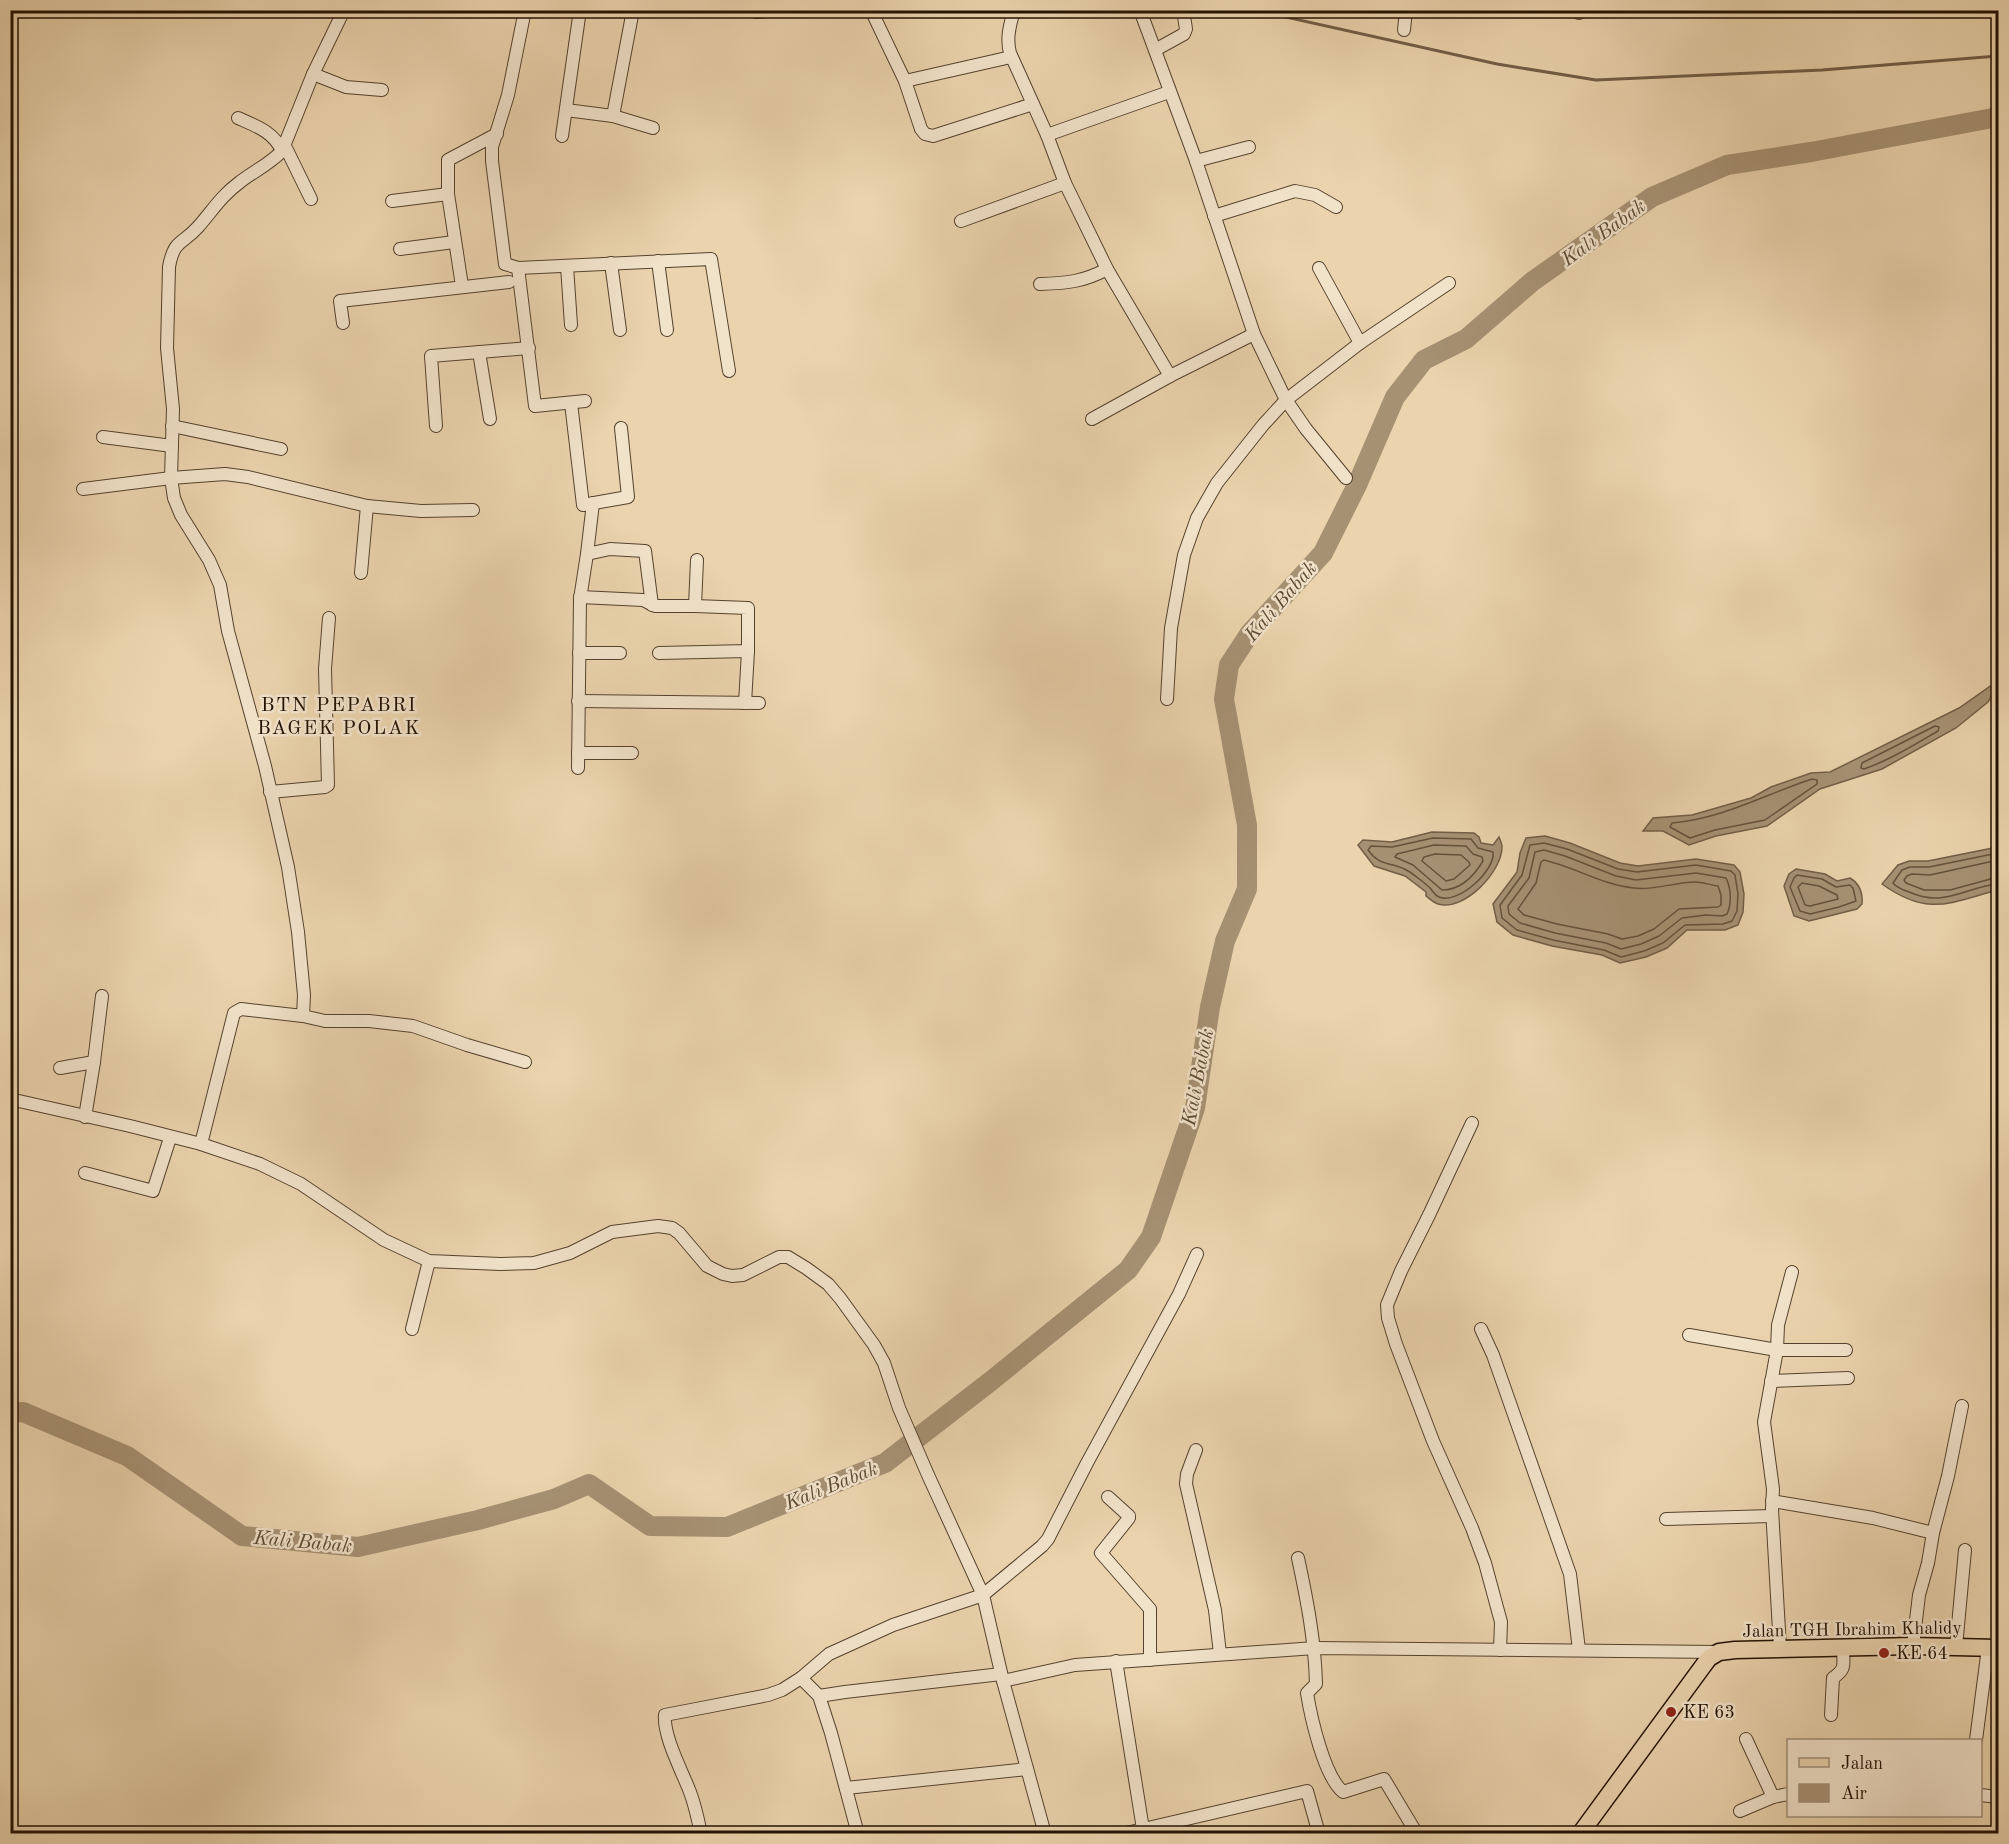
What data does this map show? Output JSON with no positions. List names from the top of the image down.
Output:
{
  "streets": {
    "main road": ["Jalan TGH Ibrahim Khalidy"]
  },
  "districts": ["BTN PEPABRI BAGEK POLAK"],
  "water": ["Kali Babak"],
  "places": ["KE 64", "KE 63"],
  "legend": ["Jalan", "Air"]
}
